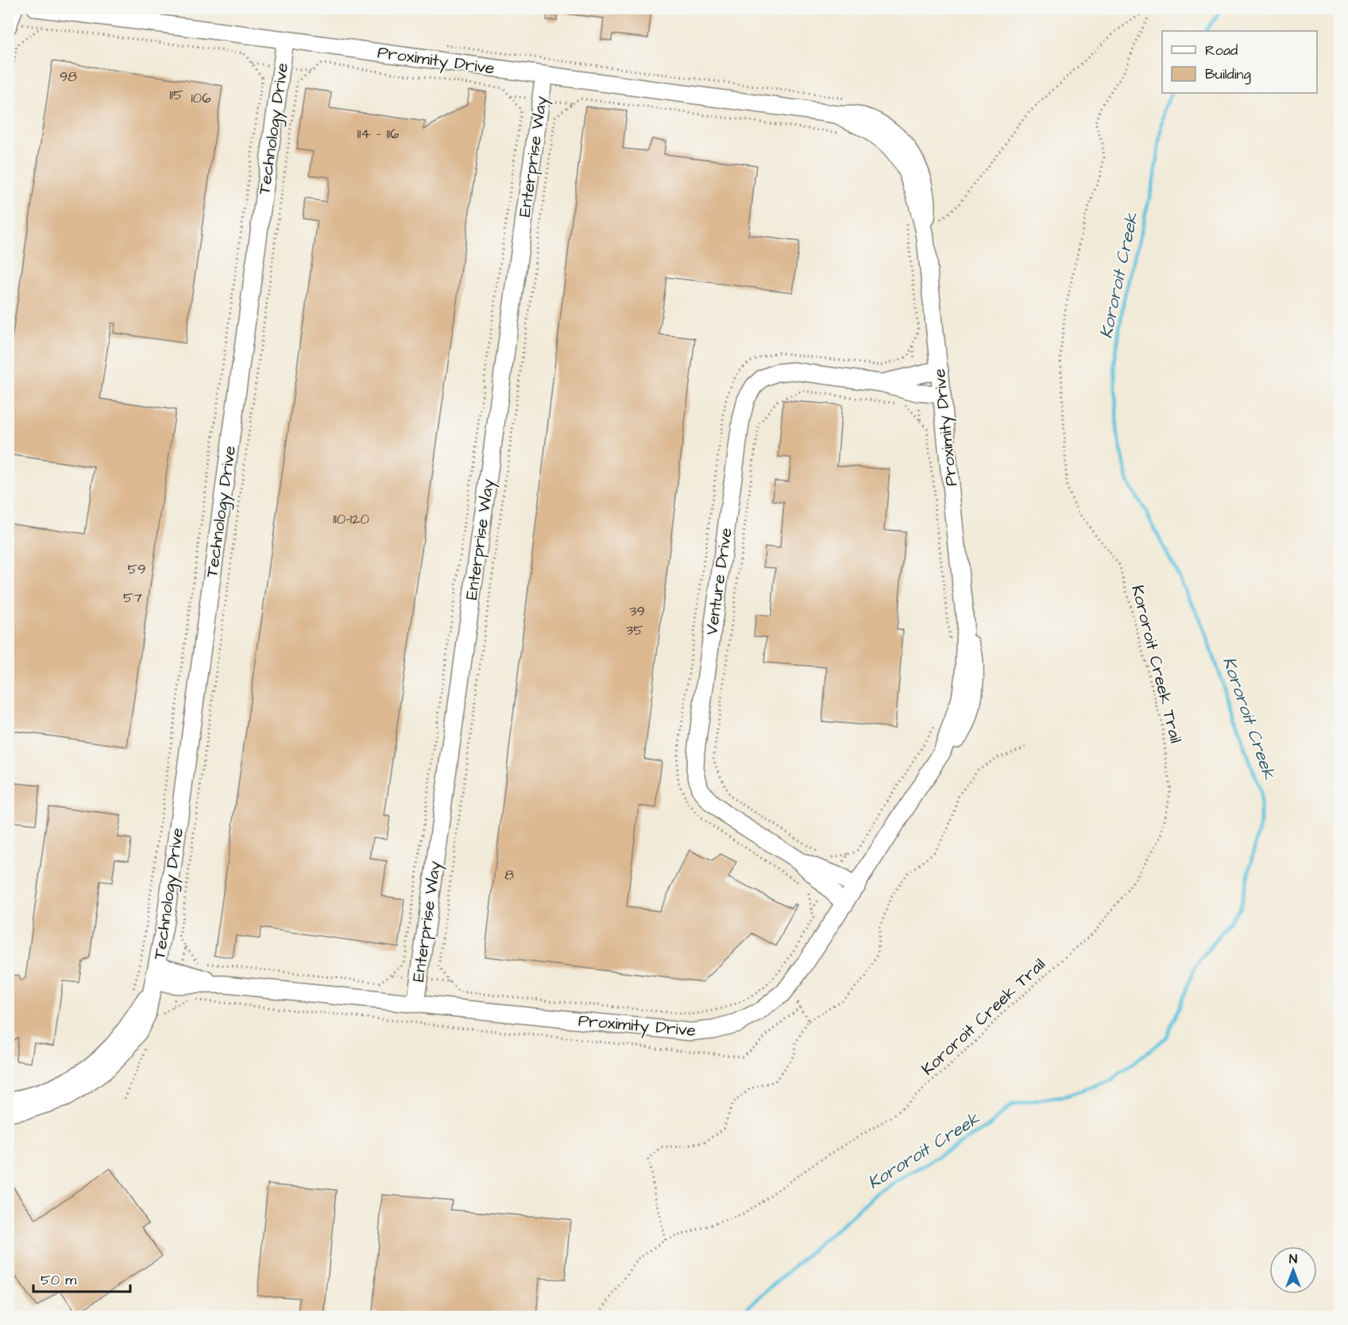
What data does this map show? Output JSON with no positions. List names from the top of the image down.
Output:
{
  "streets": {
    "street": [
      "Proximity Drive",
      "Technology Drive",
      "Enterprise Way",
      "Venture Drive"
    ],
    "path": ["Kororoit Creek Trail"]
  },
  "crossings": [
    ["Proximity Drive", "Technology Drive"],
    ["Proximity Drive", "Enterprise Way"],
    ["Proximity Drive", "Venture Drive"]
  ],
  "water": ["Kororoit Creek"],
  "house_numbers": [
    "98",
    "115",
    "106",
    "114 - 116",
    "110-120",
    "59",
    "57",
    "39",
    "35",
    "8"
  ],
  "legend": ["Road", "Building"],
  "scale_bar": "50 m",
  "north": "top"
}
